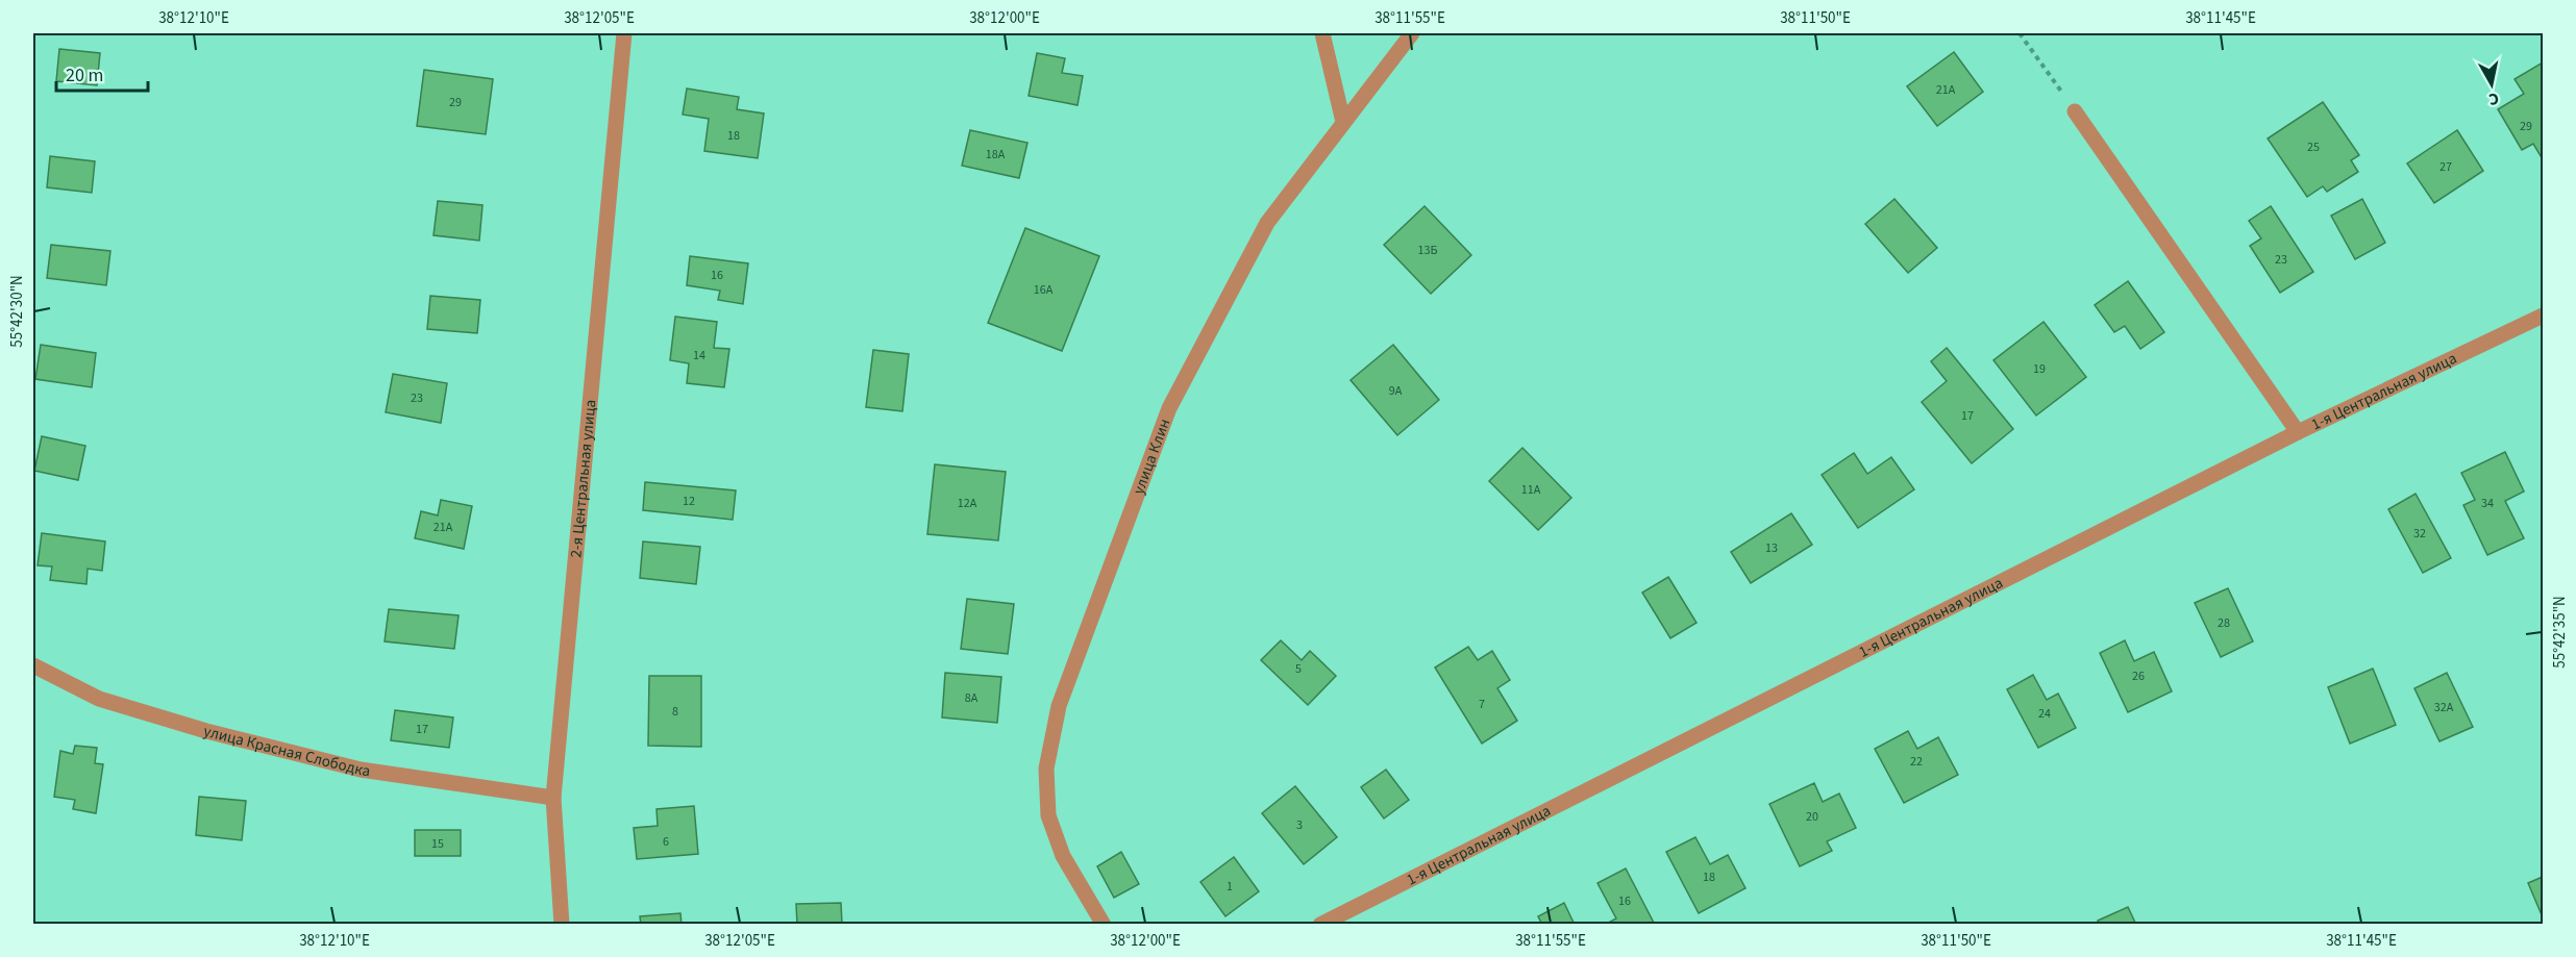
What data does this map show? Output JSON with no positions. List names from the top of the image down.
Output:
{
  "streets": {
    "street": [
      "1-я Центральная улица",
      "улица Клин",
      "2-я Центральная улица",
      "улица Красная Слободка"
    ]
  },
  "crossings": [
    ["2-я Центральная улица", "улица Красная Слободка"]
  ],
  "house_numbers": [
    "21А",
    "29",
    "29",
    "18",
    "25",
    "18А",
    "27",
    "13Б",
    "23",
    "16",
    "16А",
    "14",
    "19",
    "9А",
    "23",
    "17",
    "11А",
    "12",
    "12А",
    "34",
    "21А",
    "32",
    "13",
    "28",
    "5",
    "26",
    "8А",
    "7",
    "32А",
    "8",
    "24",
    "17",
    "22",
    "20",
    "3",
    "6",
    "15",
    "18",
    "1",
    "16"
  ],
  "scale_bar": "20 m",
  "north": "bottom",
  "coordinates": [
    "38°12'10\"E",
    "38°12'05\"E",
    "38°12'00\"E",
    "38°11'55\"E",
    "38°11'50\"E",
    "38°11'45\"E",
    "55°42'30\"N",
    "55°42'35\"N"
  ]
}
